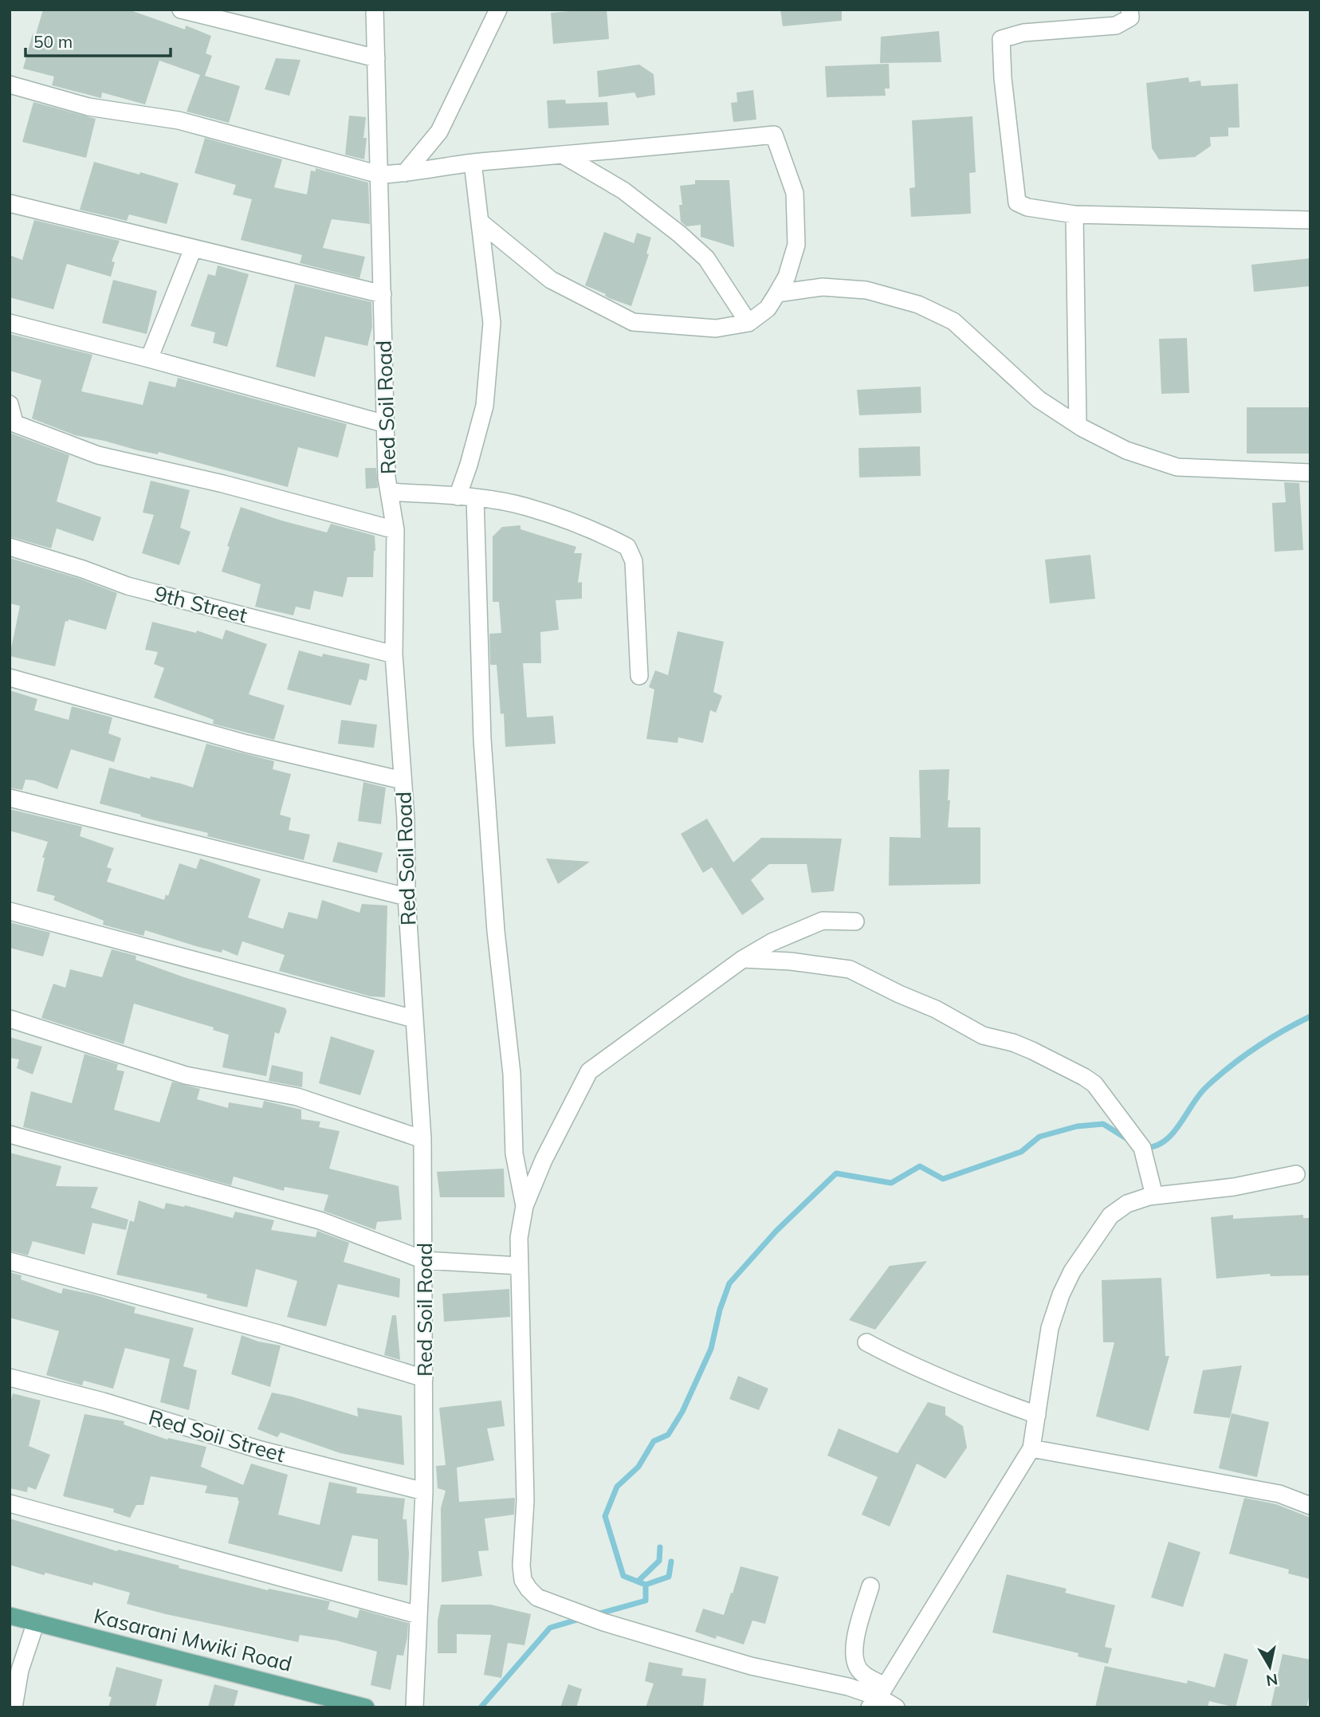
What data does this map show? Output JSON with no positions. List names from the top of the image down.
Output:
{
  "streets": {
    "main road": ["Kasarani Mwiki Road"],
    "street": ["Red Soil Road", "9th Street", "Red Soil Street"]
  },
  "crossings": [
    ["Red Soil Road", "9th Street"],
    ["Red Soil Road", "Red Soil Street"]
  ],
  "scale_bar": "50 m",
  "north": "bottom"
}
